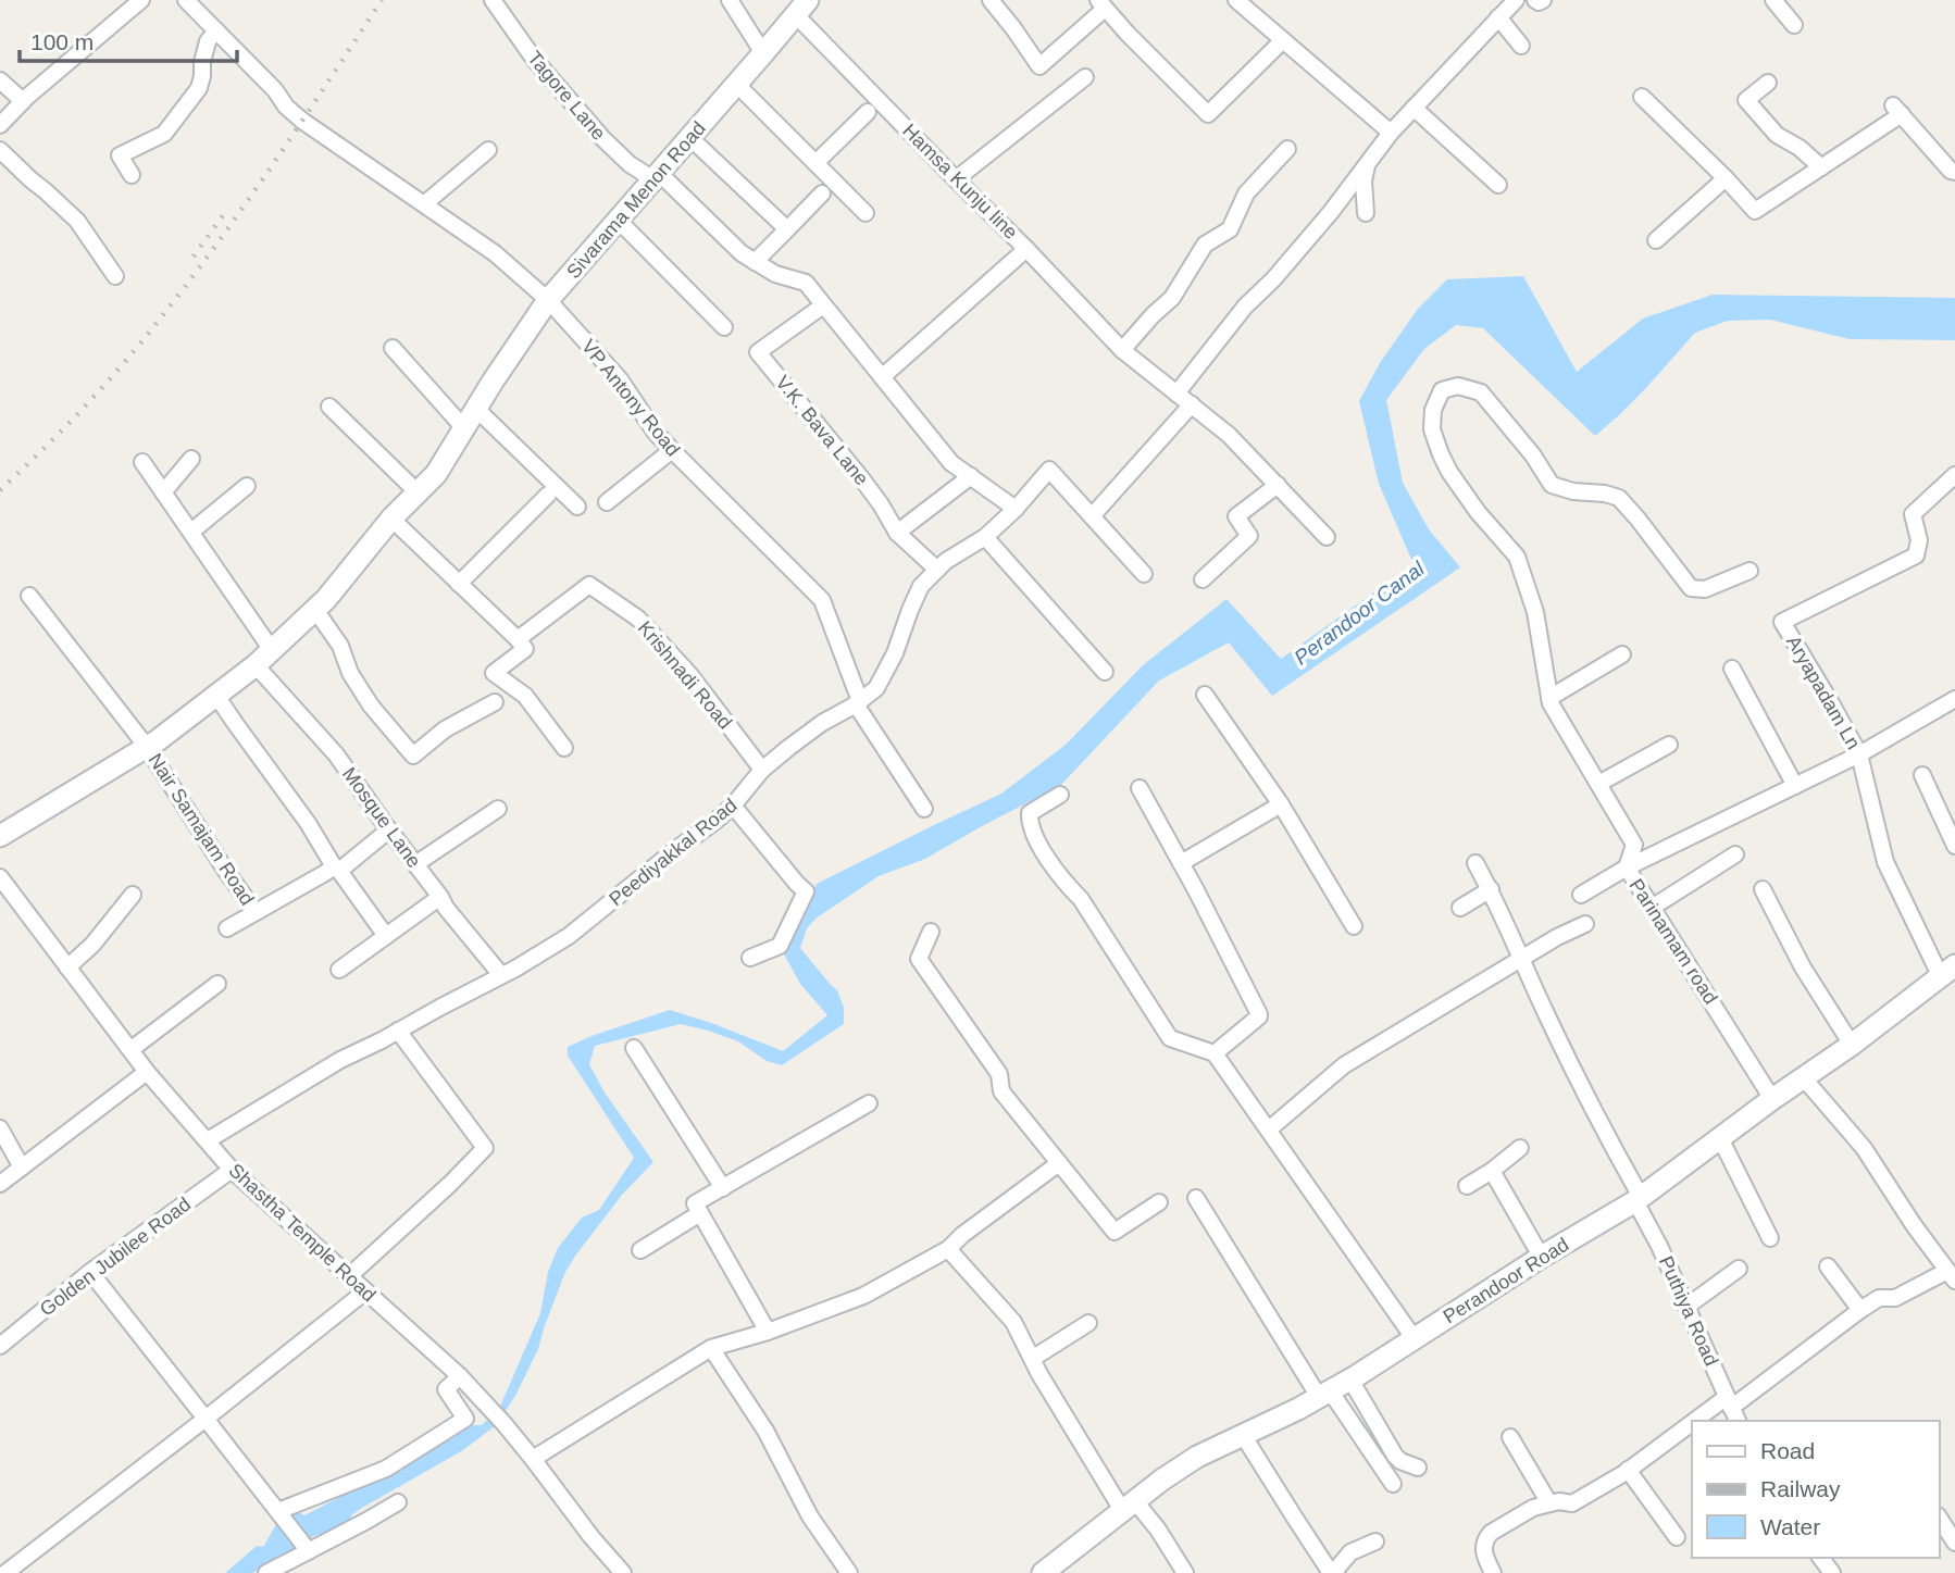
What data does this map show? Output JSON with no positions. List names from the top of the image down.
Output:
{
  "streets": {
    "street": [
      "Tagore Lane",
      "Hamsa Kunju line",
      "Sivarama Menon Road",
      "VP Antony Road",
      "V.K. Bava Lane",
      "Krishnadi Road",
      "Aryapadam Ln",
      "Mosque Lane",
      "Nair Samajam Road",
      "Peediyakkal Road",
      "Parinamam road",
      "Shastha Temple Road",
      "Golden Jubilee Road",
      "Perandoor Road",
      "Puthiya Road"
    ]
  },
  "crossings": [
    ["Tagore Lane", "Sivarama Menon Road"],
    ["Hamsa Kunju line", "Sivarama Menon Road"],
    ["Sivarama Menon Road", "VP Antony Road"],
    ["Sivarama Menon Road", "Mosque Lane"],
    ["Sivarama Menon Road", "Nair Samajam Road"],
    ["VP Antony Road", "Peediyakkal Road"],
    ["V.K. Bava Lane", "Peediyakkal Road"],
    ["Krishnadi Road", "Peediyakkal Road"],
    ["Aryapadam Ln", "Perandoor Road"],
    ["Mosque Lane", "Peediyakkal Road"],
    ["Peediyakkal Road", "Shastha Temple Road"],
    ["Parinamam road", "Perandoor Road"],
    ["Shastha Temple Road", "Golden Jubilee Road"],
    ["Perandoor Road", "Puthiya Road"]
  ],
  "water": ["Perandoor Canal"],
  "legend": ["Road", "Railway", "Water"],
  "scale_bar": "100 m"
}
